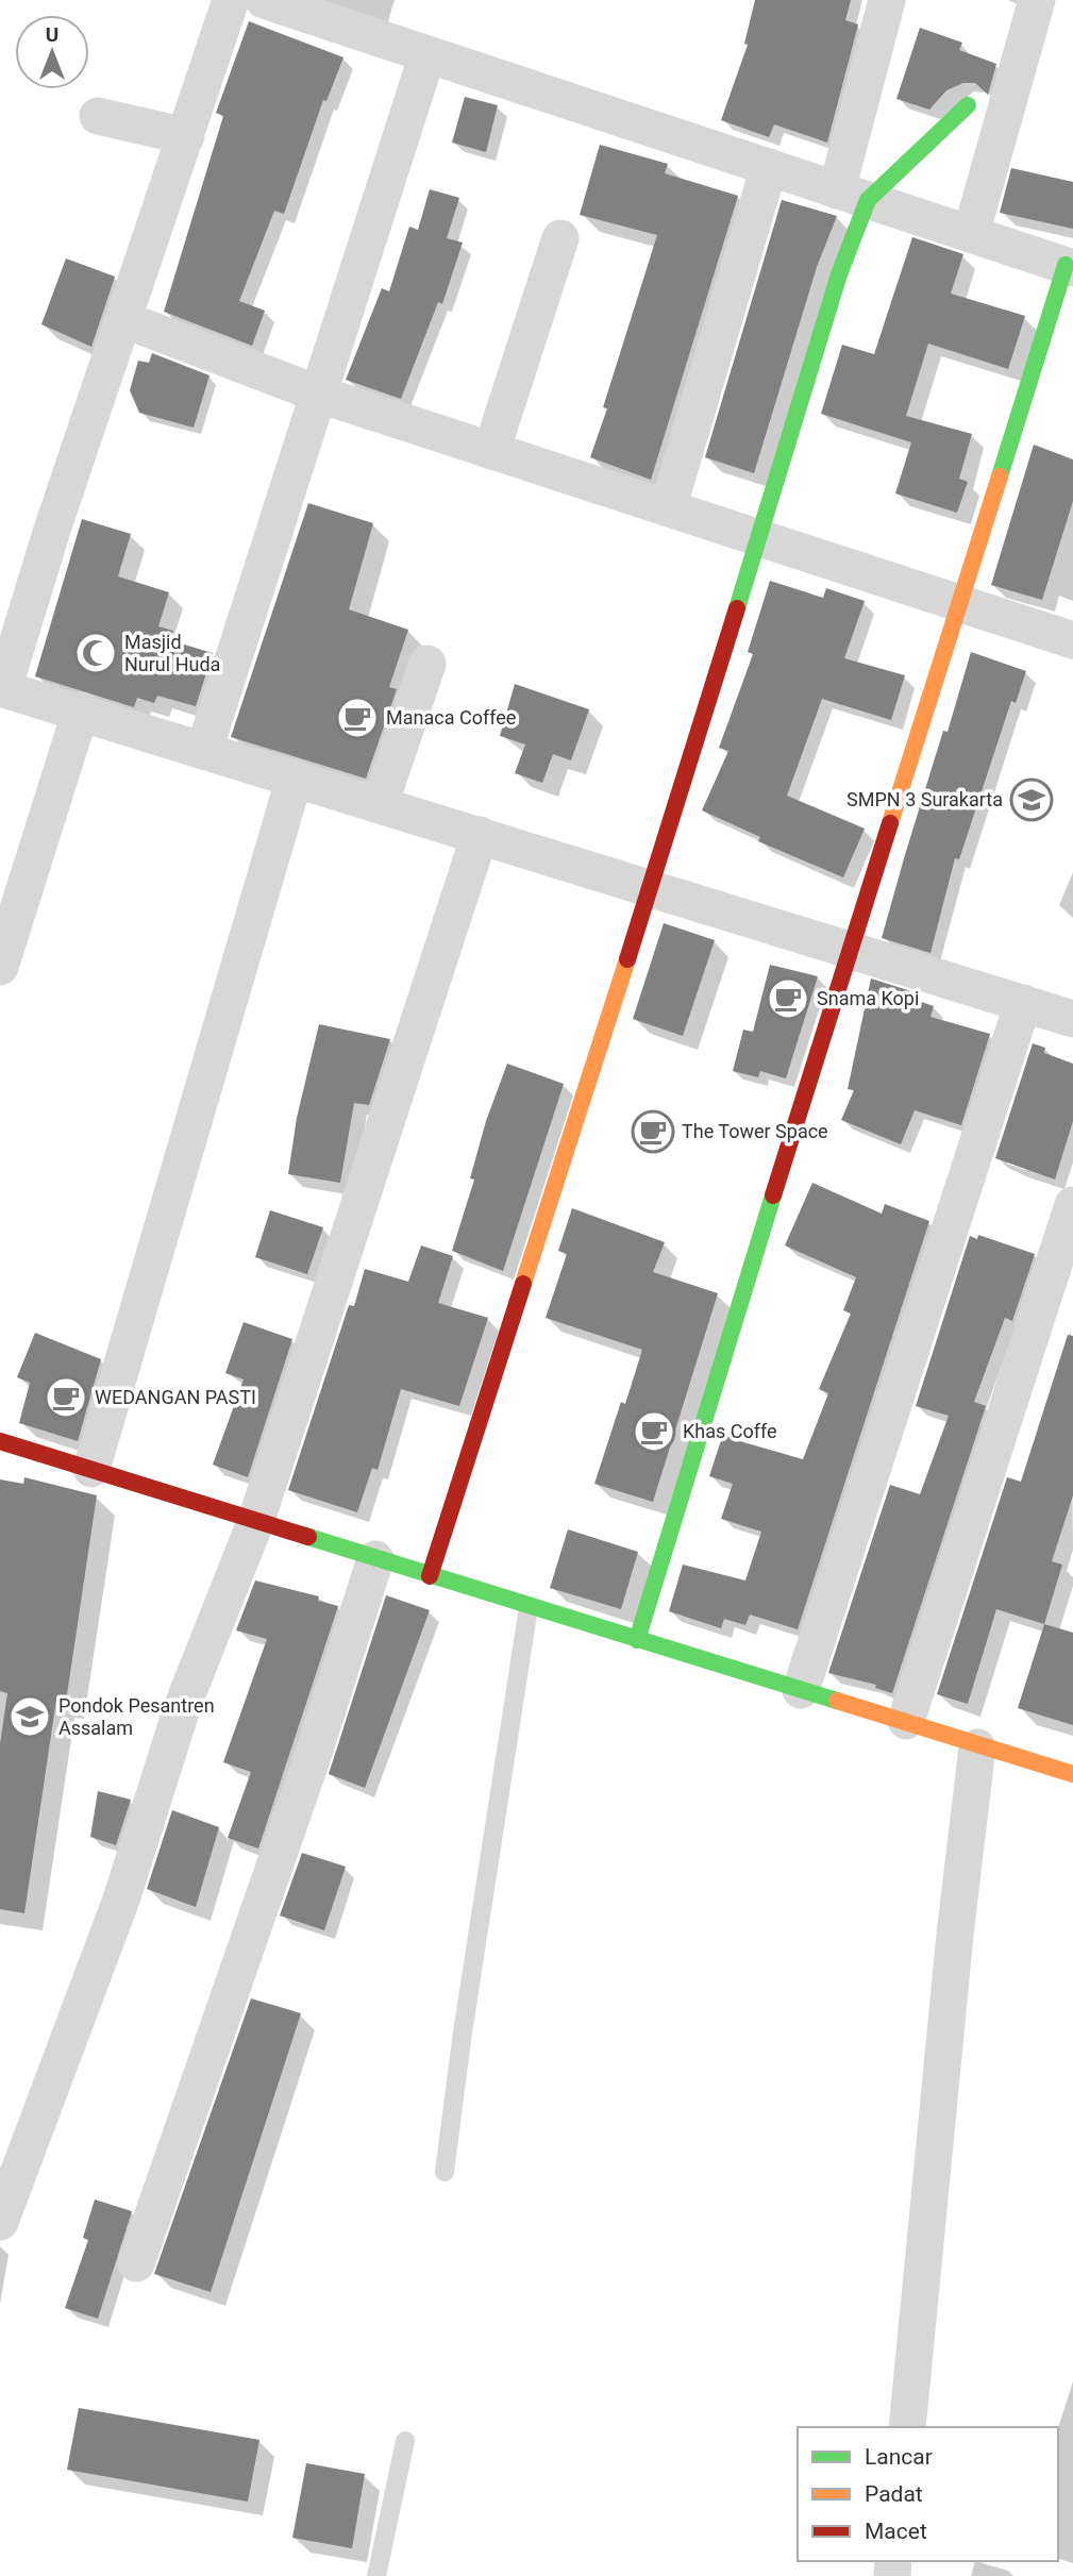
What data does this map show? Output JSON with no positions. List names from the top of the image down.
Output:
{
  "places": {
    "mosque": ["Masjid Nurul Huda"],
    "cafe": [
      "Manaca Coffee",
      "Snama Kopi",
      "The Tower Space",
      "WEDANGAN PASTI",
      "Khas Coffe"
    ],
    "school or university": ["SMPN 3 Surakarta", "Pondok Pesantren Assalam"]
  },
  "legend": ["Lancar", "Padat", "Macet"],
  "north": "top"
}
